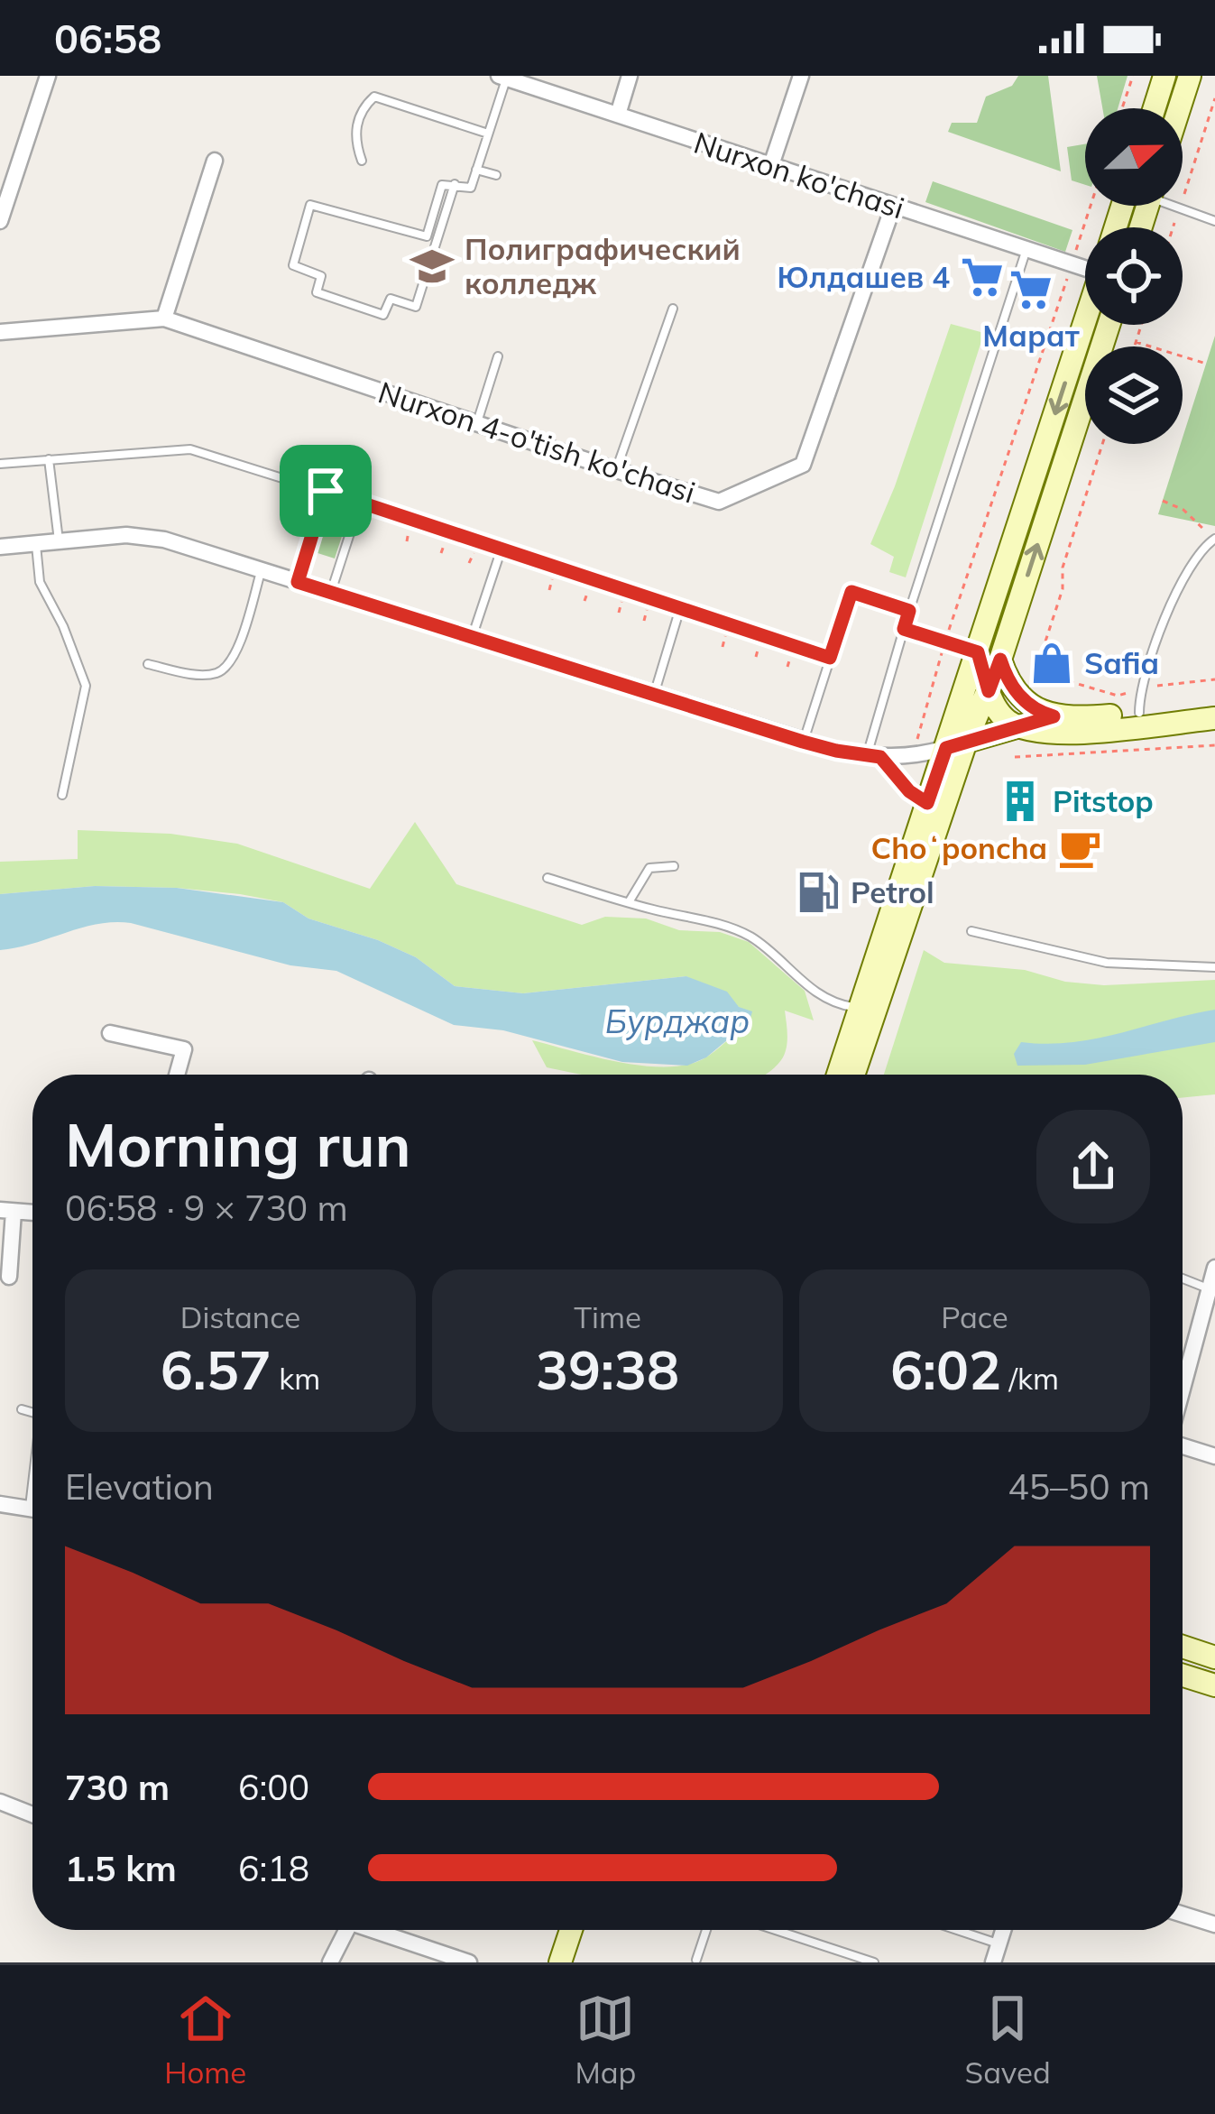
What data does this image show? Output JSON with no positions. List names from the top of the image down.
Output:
{
  "streets": {
    "street": ["Nurxon ko'chasi", "Nurxon 4-o'tish ko'chasi"]
  },
  "crossings": [
    ["Nurxon ko'chasi", "Nurxon 4-o'tish ko'chasi"]
  ],
  "water": ["Бурджар"],
  "places": {
    "school or university": ["Полиграфический колледж"],
    "supermarket": ["Юлдашев 4", "Марат"],
    "shop": ["Safia"],
    "building": ["Pitstop"],
    "cafe": ["Choʻponcha"],
    "fuel station": ["Petrol"]
  },
  "north": "right",
  "page": {
    "status": "06:58",
    "heading": ["Morning run", "06:58 · 9 × 730 m"],
    "stats": [
      ["Distance", "6.57 km"],
      ["Time", "39:38"],
      ["Pace", "6:02 /km"]
    ],
    "chart": ["Elevation", "45–50 m"],
    "list": [
      {
        "name": "730 m",
        "note": "6:00"
      },
      {
        "name": "1.5 km",
        "note": "6:18"
      }
    ],
    "tabs": ["Home", "Map", "Saved"]
  }
}
